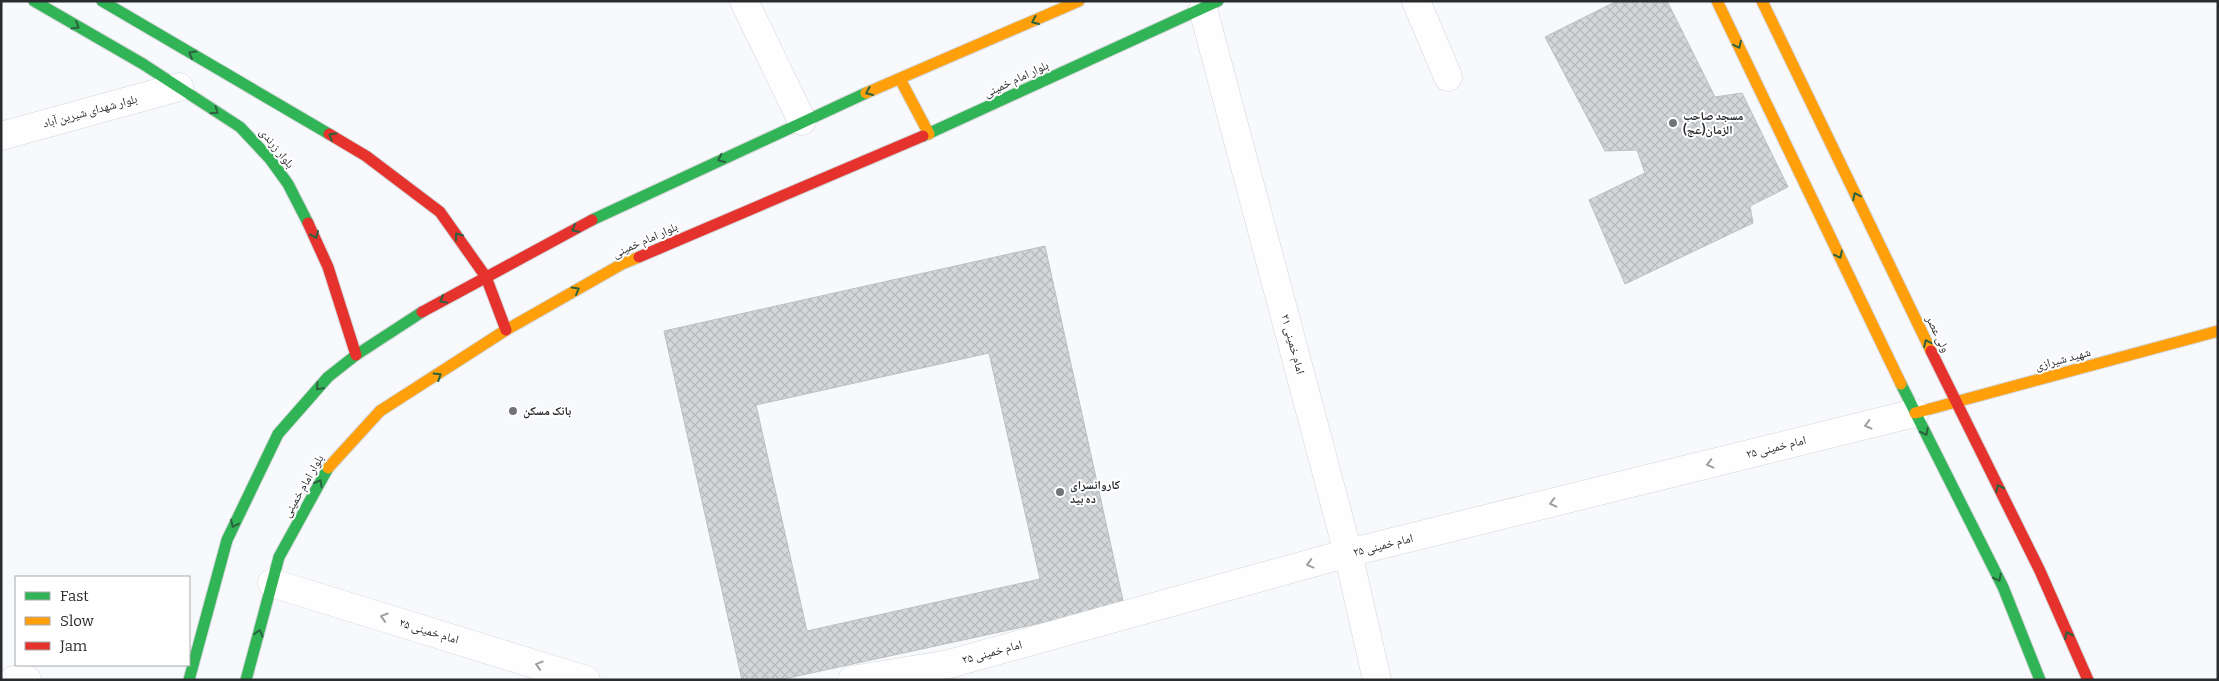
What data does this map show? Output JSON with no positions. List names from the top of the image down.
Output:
{
  "streets": {
    "main road": [
      "بلوار امام خمینی",
      "بلوار زرندی",
      "ولی عصر",
      "شهید شیرازی"
    ],
    "street": ["بلوار شهدای شیرین آباد", "امام خمینی ۲۱", "امام خمینی ۲۵"]
  },
  "crossings": [
    ["بلوار امام خمینی", "امام خمینی ۲۱"],
    ["بلوار امام خمینی", "امام خمینی ۲۵"],
    ["بلوار شهدای شیرین آباد", "بلوار زرندی"],
    ["ولی عصر", "شهید شیرازی"],
    ["امام خمینی ۲۱", "امام خمینی ۲۵"],
    ["شهید شیرازی", "امام خمینی ۲۵"]
  ],
  "one_way": ["امام خمینی ۲۵"],
  "places": ["مسجد صاحب الزمان(عج)", "بانک مسکن", "کاروانسرای ده بید"],
  "legend": ["Fast", "Slow", "Jam"]
}
